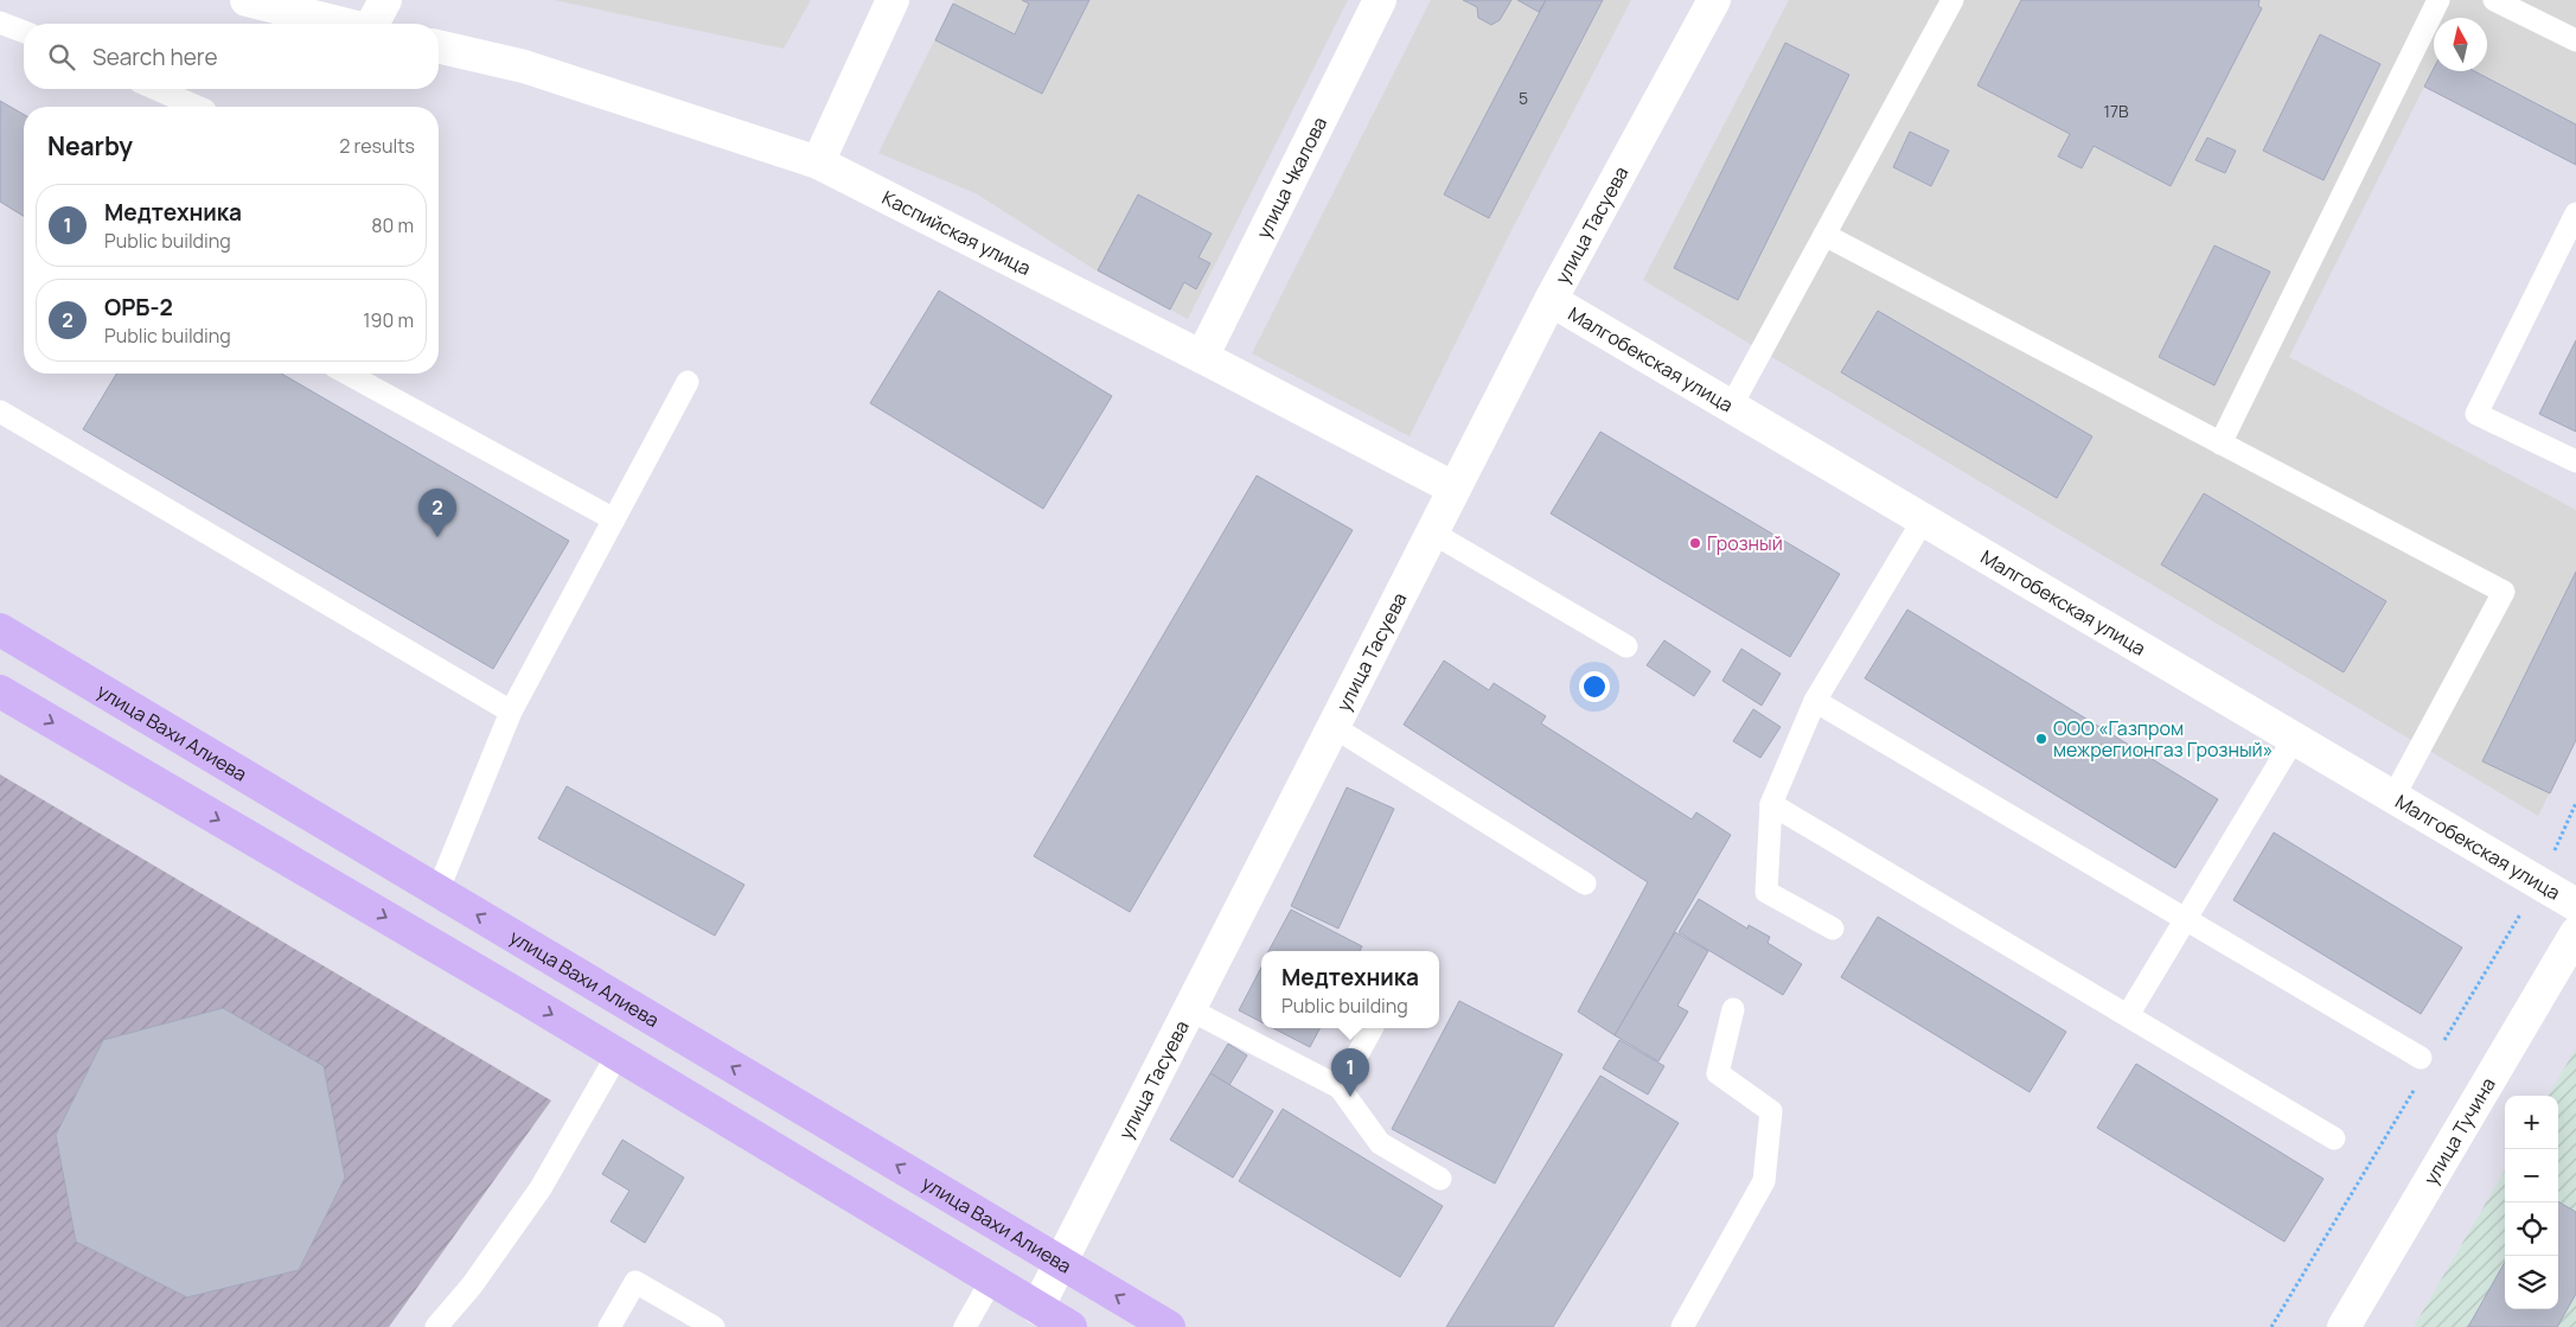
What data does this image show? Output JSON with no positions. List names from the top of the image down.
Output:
{
  "streets": {
    "main road": ["улица Вахи Алиева"],
    "street": [
      "улица Чкалова",
      "улица Тасуева",
      "Каспийская улица",
      "Малгобекская улица",
      "улица Тучина"
    ]
  },
  "crossings": [
    ["улица Чкалова", "Каспийская улица"],
    ["улица Тасуева", "Каспийская улица"],
    ["улица Тасуева", "Малгобекская улица"],
    ["улица Тасуева", "улица Вахи Алиева"]
  ],
  "places": ["Грозный", "ООО «Газпром межрегионгаз Грозный»"],
  "house_numbers": ["5", "17В"],
  "north": "top",
  "page": {
    "search": "Search here",
    "heading": ["Nearby", "2 results"],
    "list": [
      {
        "mark": "1",
        "name": "Медтехника",
        "note": "Public building",
        "value": "80 m"
      },
      {
        "mark": "2",
        "name": "ОРБ-2",
        "note": "Public building",
        "value": "190 m"
      }
    ],
    "pins": ["2", "1"],
    "popup": ["Медтехника", "Public building"],
    "map_buttons": ["+", "−"]
  }
}
